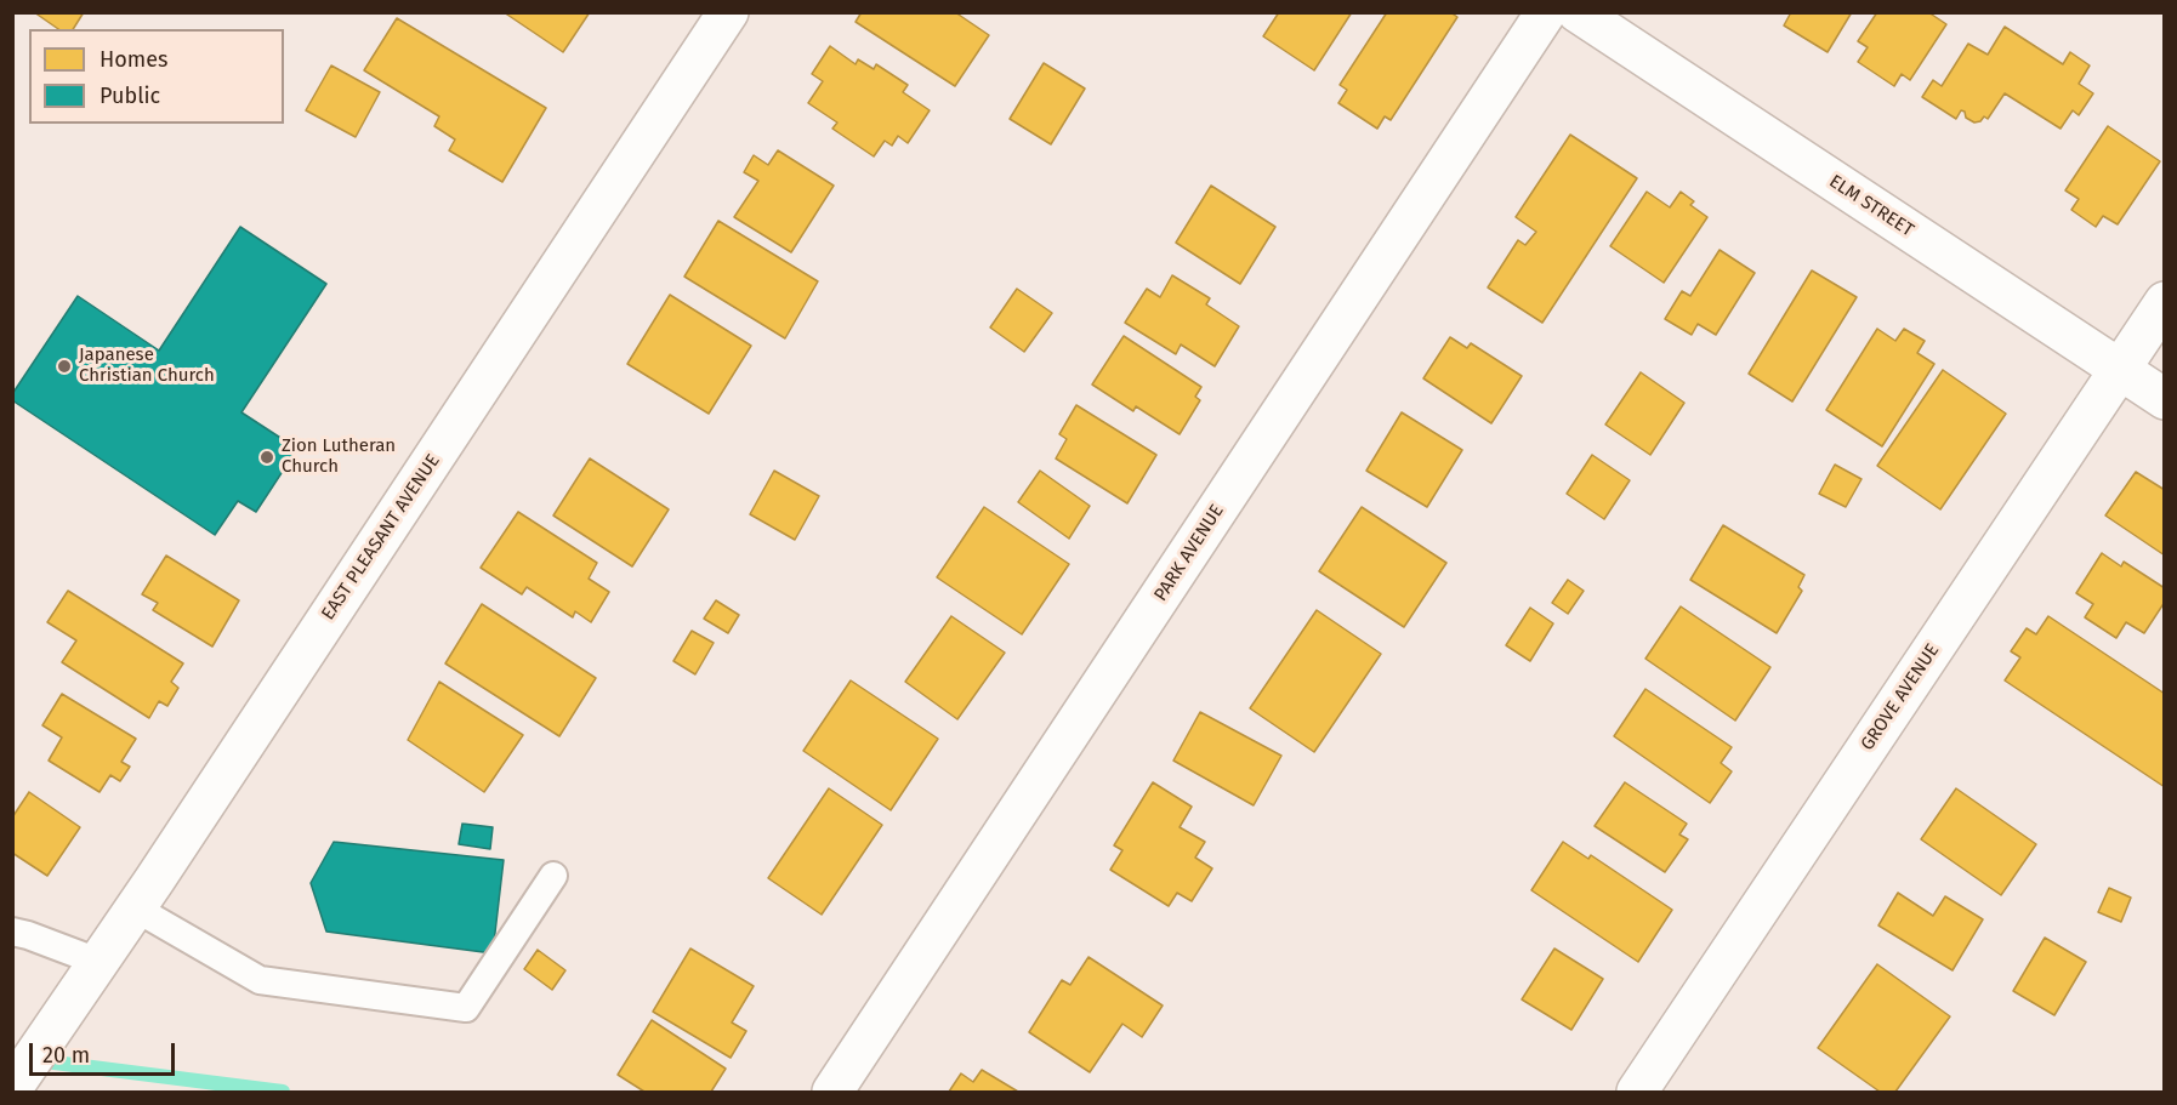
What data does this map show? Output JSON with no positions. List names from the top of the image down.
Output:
{
  "streets": {
    "street": [
      "ELM STREET",
      "EAST PLEASANT AVENUE",
      "PARK AVENUE",
      "GROVE AVENUE"
    ]
  },
  "crossings": [
    ["ELM STREET", "GROVE AVENUE"]
  ],
  "places": ["Japanese Christian Church", "Zion Lutheran Church"],
  "legend": ["Homes", "Public"],
  "scale_bar": "20 m"
}
